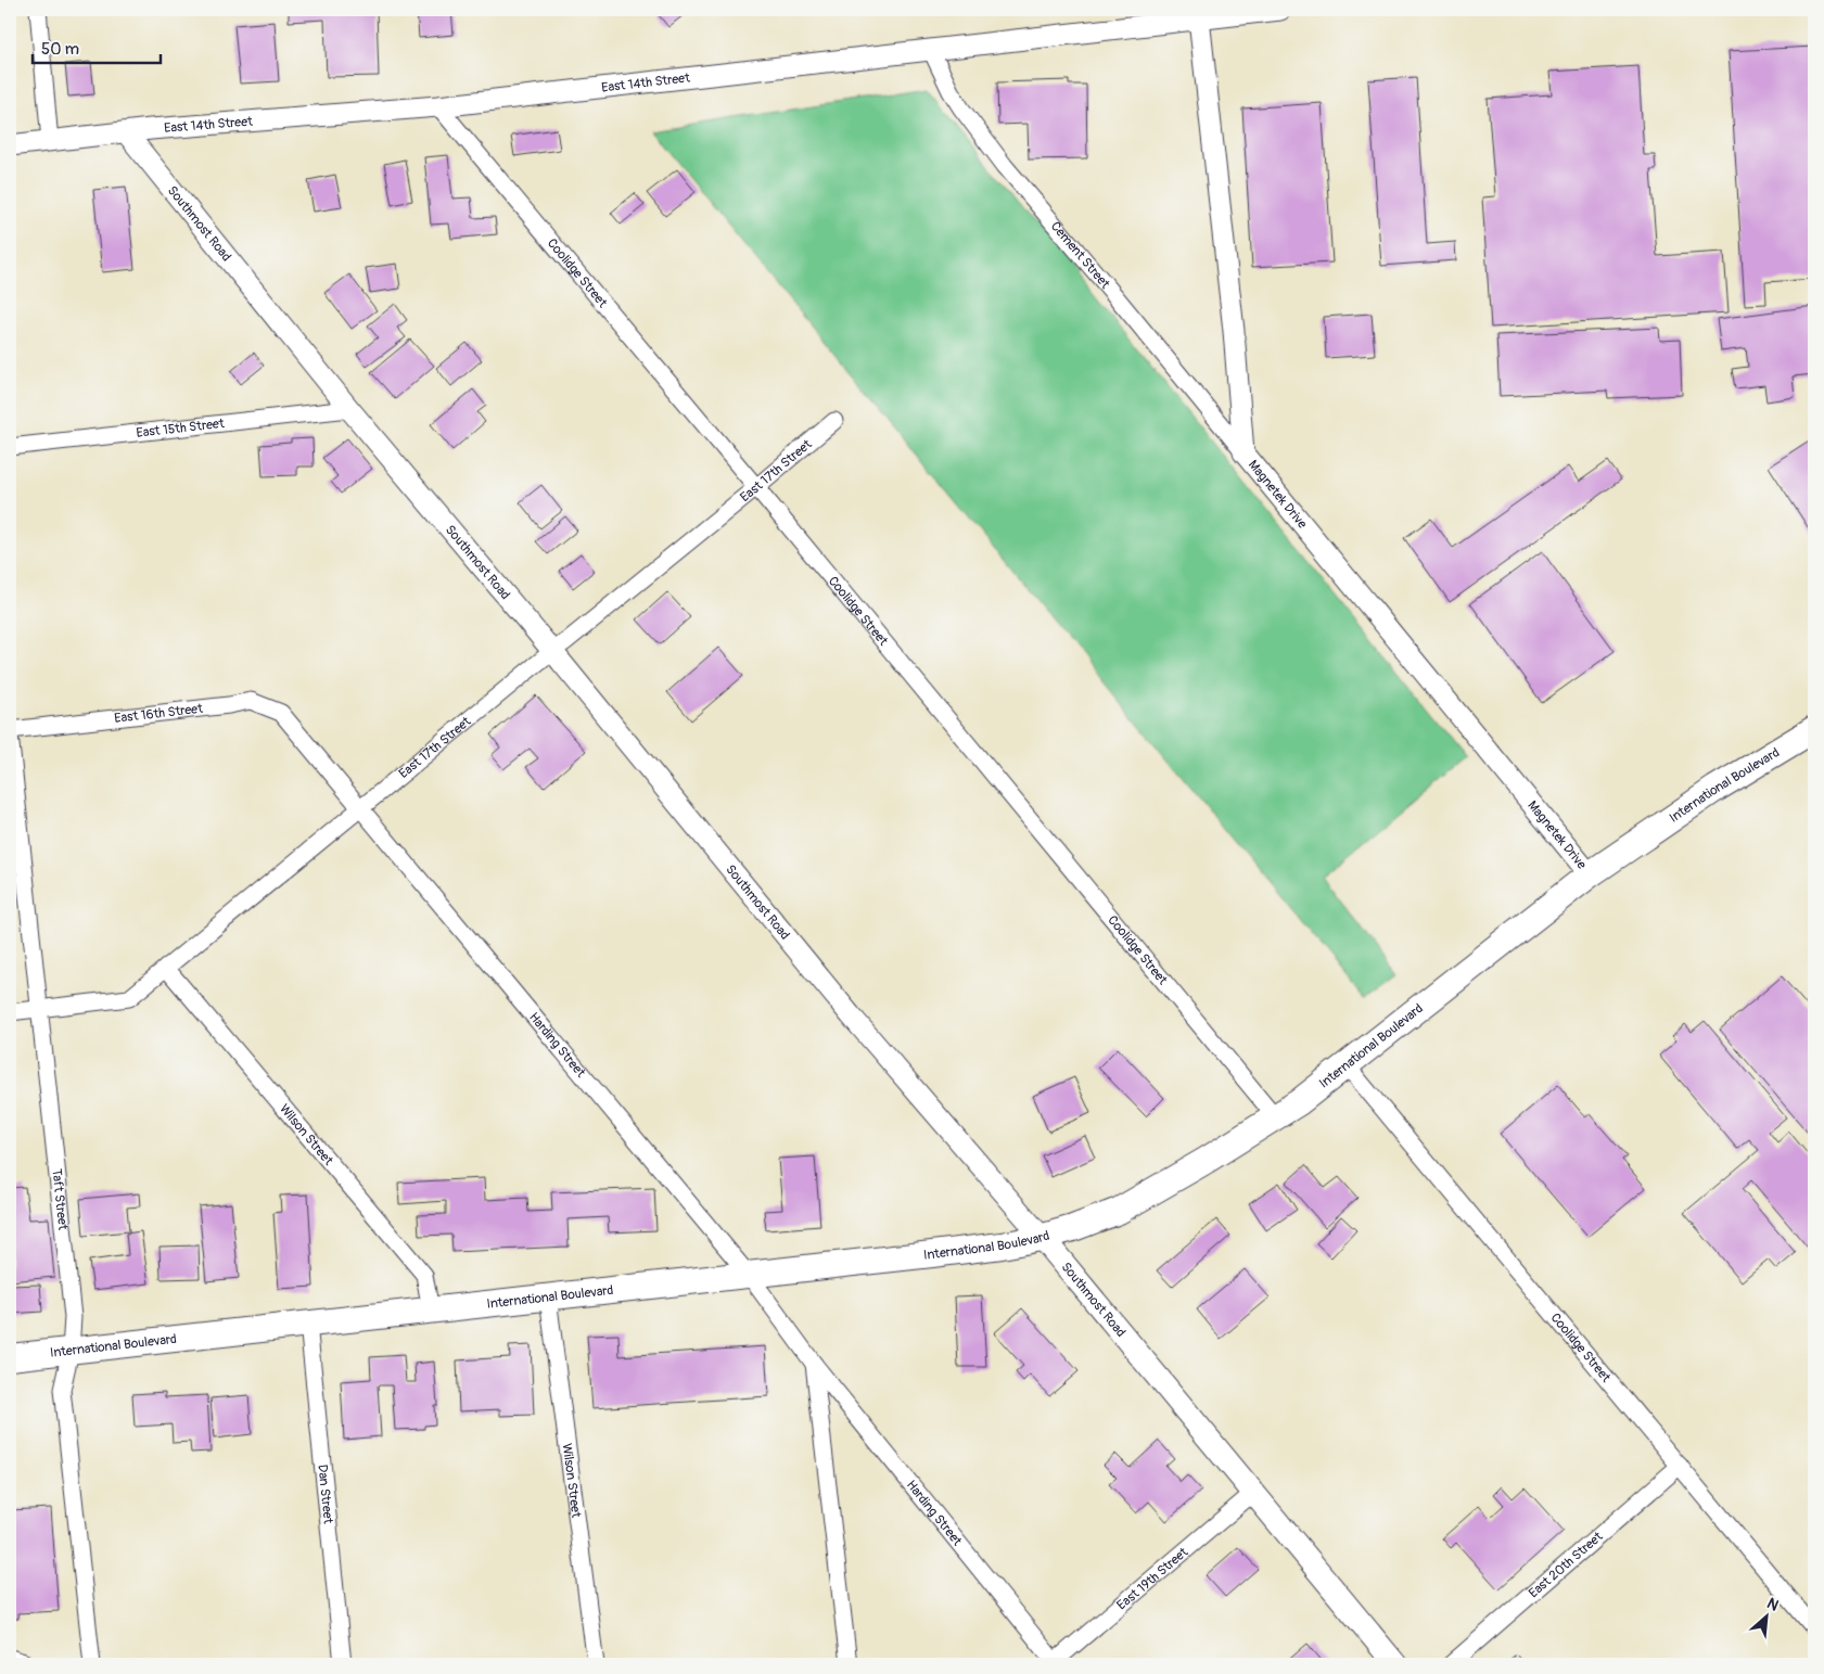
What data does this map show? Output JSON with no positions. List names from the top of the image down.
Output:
{
  "streets": {
    "main road": ["Southmost Road", "International Boulevard"],
    "street": [
      "East 14th Street",
      "Cement Street",
      "Coolidge Street",
      "East 15th Street",
      "East 17th Street",
      "Magnetek Drive",
      "East 16th Street",
      "Harding Street",
      "Wilson Street",
      "Taft Street",
      "Dan Street",
      "East 20th Street",
      "East 19th Street"
    ]
  },
  "crossings": [
    ["East 14th Street", "Southmost Road"],
    ["East 14th Street", "Cement Street"],
    ["East 14th Street", "Coolidge Street"],
    ["East 14th Street", "Magnetek Drive"],
    ["Southmost Road", "East 15th Street"],
    ["Southmost Road", "East 17th Street"],
    ["Southmost Road", "International Boulevard"],
    ["Southmost Road", "East 19th Street"],
    ["Cement Street", "Magnetek Drive"],
    ["Coolidge Street", "East 17th Street"],
    ["Coolidge Street", "International Boulevard"],
    ["Coolidge Street", "East 20th Street"],
    ["East 17th Street", "Harding Street"],
    ["East 17th Street", "Wilson Street"],
    ["East 17th Street", "Taft Street"],
    ["Magnetek Drive", "International Boulevard"],
    ["East 16th Street", "Harding Street"],
    ["International Boulevard", "Harding Street"],
    ["International Boulevard", "Wilson Street"],
    ["International Boulevard", "Taft Street"],
    ["International Boulevard", "Dan Street"],
    ["Harding Street", "East 19th Street"]
  ],
  "scale_bar": "50 m",
  "north": "top right"
}
